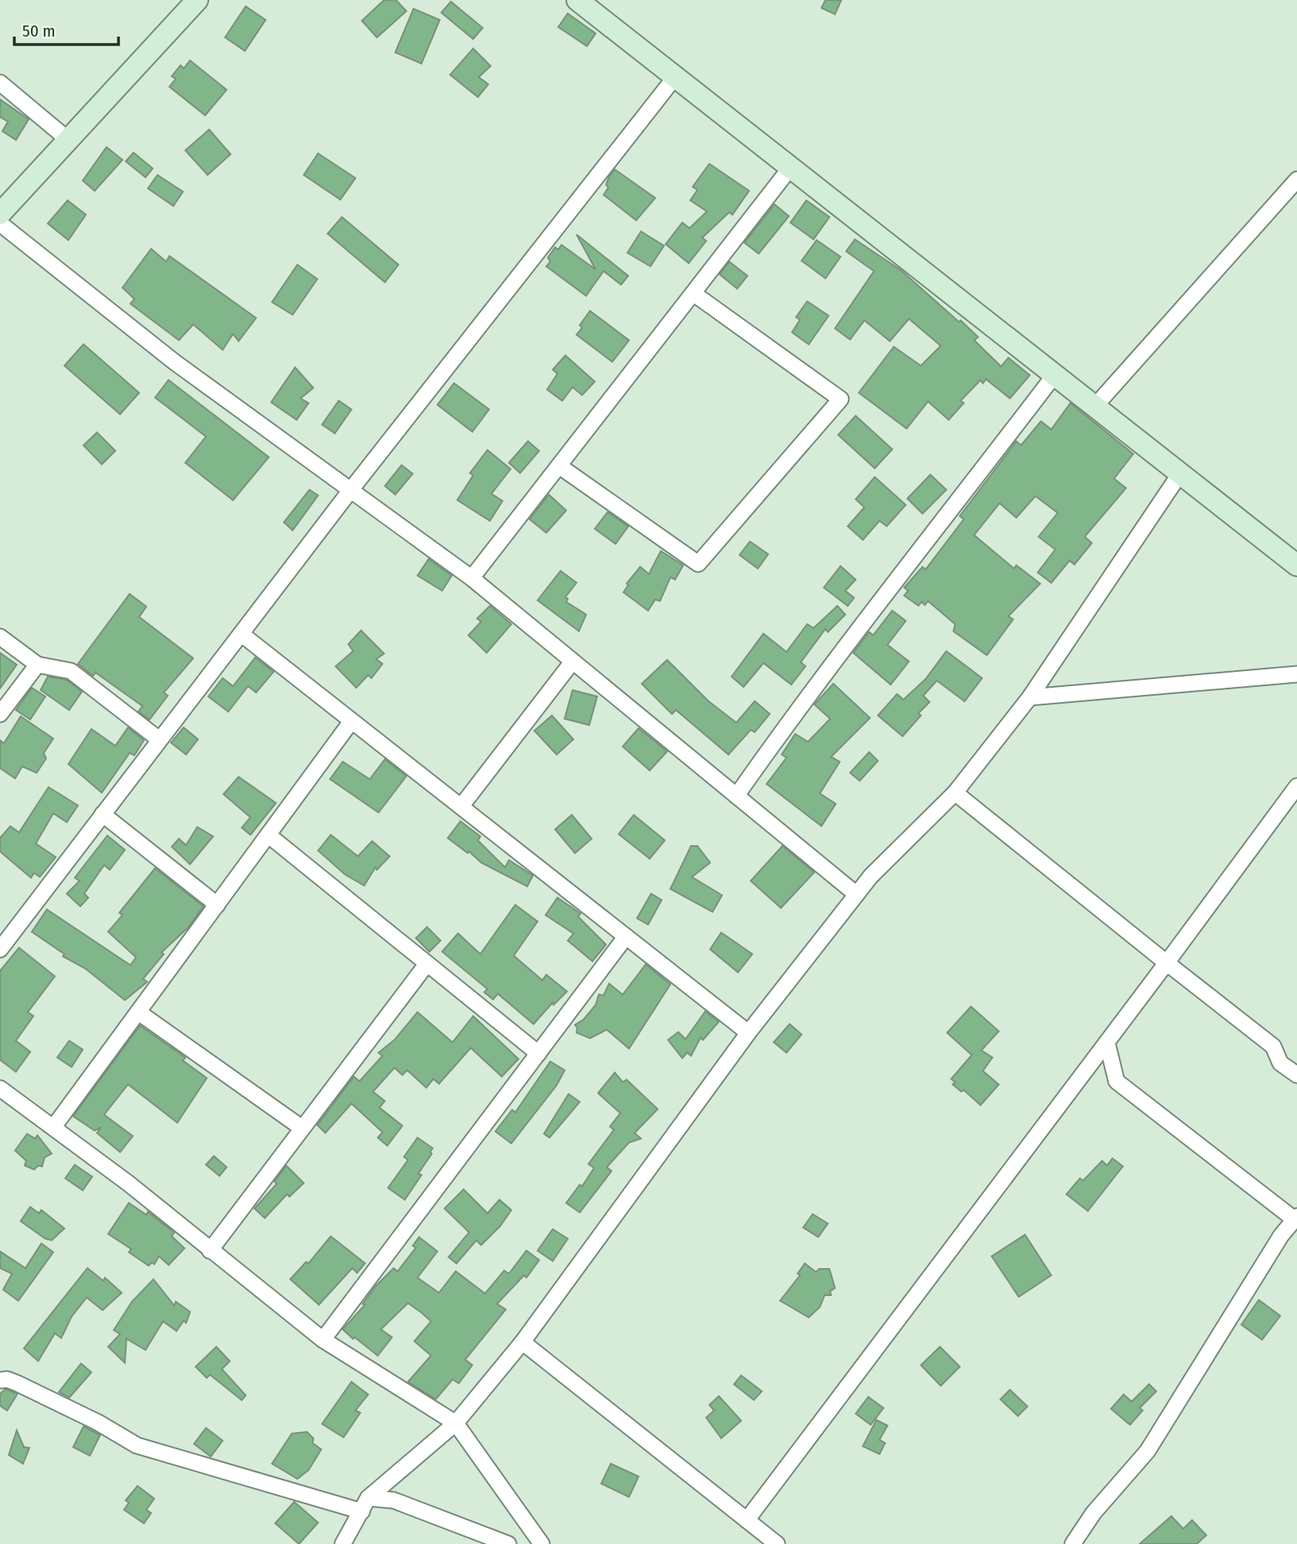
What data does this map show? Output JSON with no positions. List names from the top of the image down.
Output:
{
  "scale_bar": "50 m"
}
